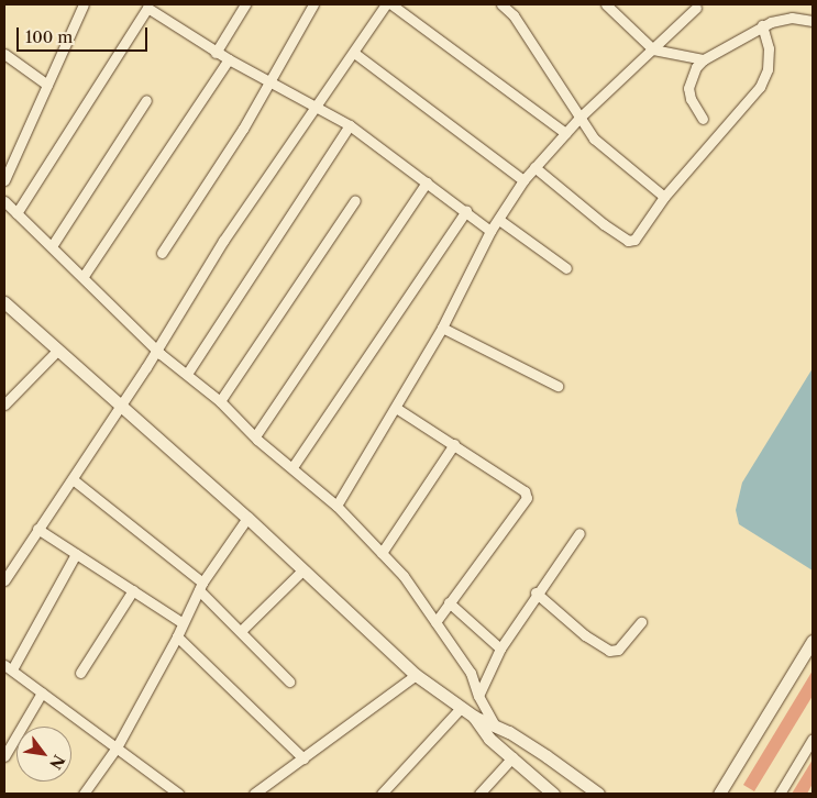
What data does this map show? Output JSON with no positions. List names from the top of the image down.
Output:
{
  "scale_bar": "100 m",
  "north": "bottom right"
}
